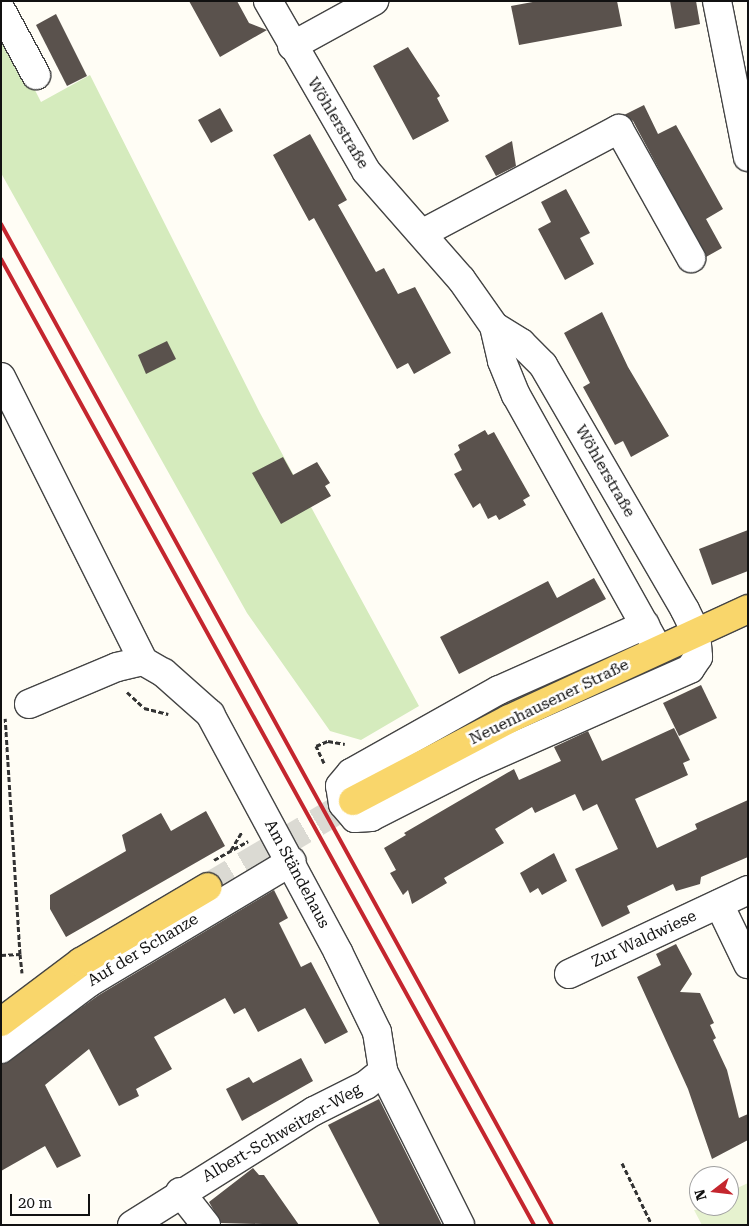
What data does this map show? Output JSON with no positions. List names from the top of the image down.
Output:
{
  "streets": {
    "main road": ["Neuenhausener Straße", "Auf der Schanze"],
    "street": [
      "Wöhlerstraße",
      "Am Ständehaus",
      "Zur Waldwiese",
      "Albert-Schweitzer-Weg"
    ]
  },
  "crossings": [
    ["Wöhlerstraße", "Neuenhausener Straße"],
    ["Am Ständehaus", "Auf der Schanze"],
    ["Am Ständehaus", "Albert-Schweitzer-Weg"]
  ],
  "scale_bar": "20 m",
  "north": "left"
}
